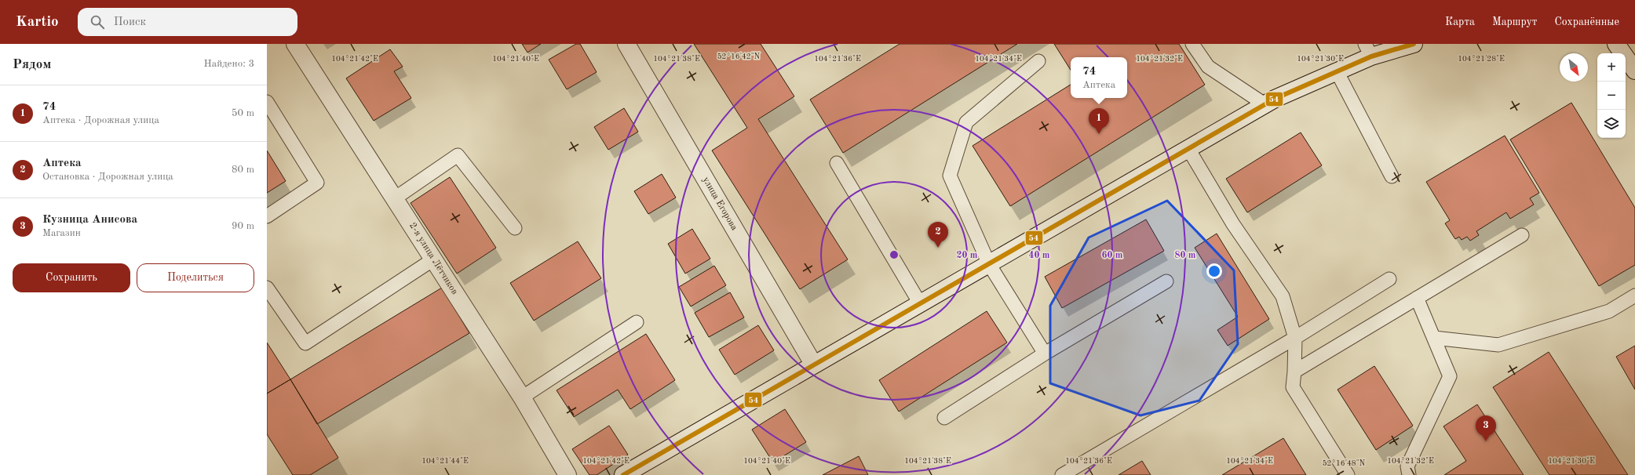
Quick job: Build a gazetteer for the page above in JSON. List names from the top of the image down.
{
  "streets": {
    "main road": ["улица Егорова", "2-я улица Лётчиков"]
  },
  "lines": ["transit line 54"],
  "north": "bottom right",
  "page": {
    "header": "Kartio",
    "search": "Поиск",
    "nav": ["Карта", "Маршрут", "Сохранённые"],
    "heading": ["Рядом", "Найдено: 3"],
    "map_buttons": ["+", "−"],
    "popup": ["74", "Аптека"],
    "list": [
      {
        "mark": "1",
        "name": "74",
        "note": "Аптека · Дорожная улица",
        "value": "50 m"
      },
      {
        "mark": "2",
        "name": "Аптека",
        "note": "Остановка · Дорожная улица",
        "value": "80 m"
      },
      {
        "mark": "3",
        "name": "Кузница Анисова",
        "note": "Магазин",
        "value": "90 m"
      }
    ],
    "pins": ["1", "2", "3"],
    "buttons": ["Сохранить", "Поделиться"]
  },
  "coordinates": [
    "52°16'42\"N",
    "104°21'42\"E",
    "104°21'40\"E",
    "104°21'38\"E",
    "104°21'36\"E",
    "104°21'32\"E",
    "104°21'30\"E",
    "104°21'28\"E",
    "104°21'34\"E",
    "104°21'44\"E",
    "52°16'48\"N"
  ],
  "rings": [
    "20 m",
    "40 m",
    "60 m",
    "80 m"
  ]
}
